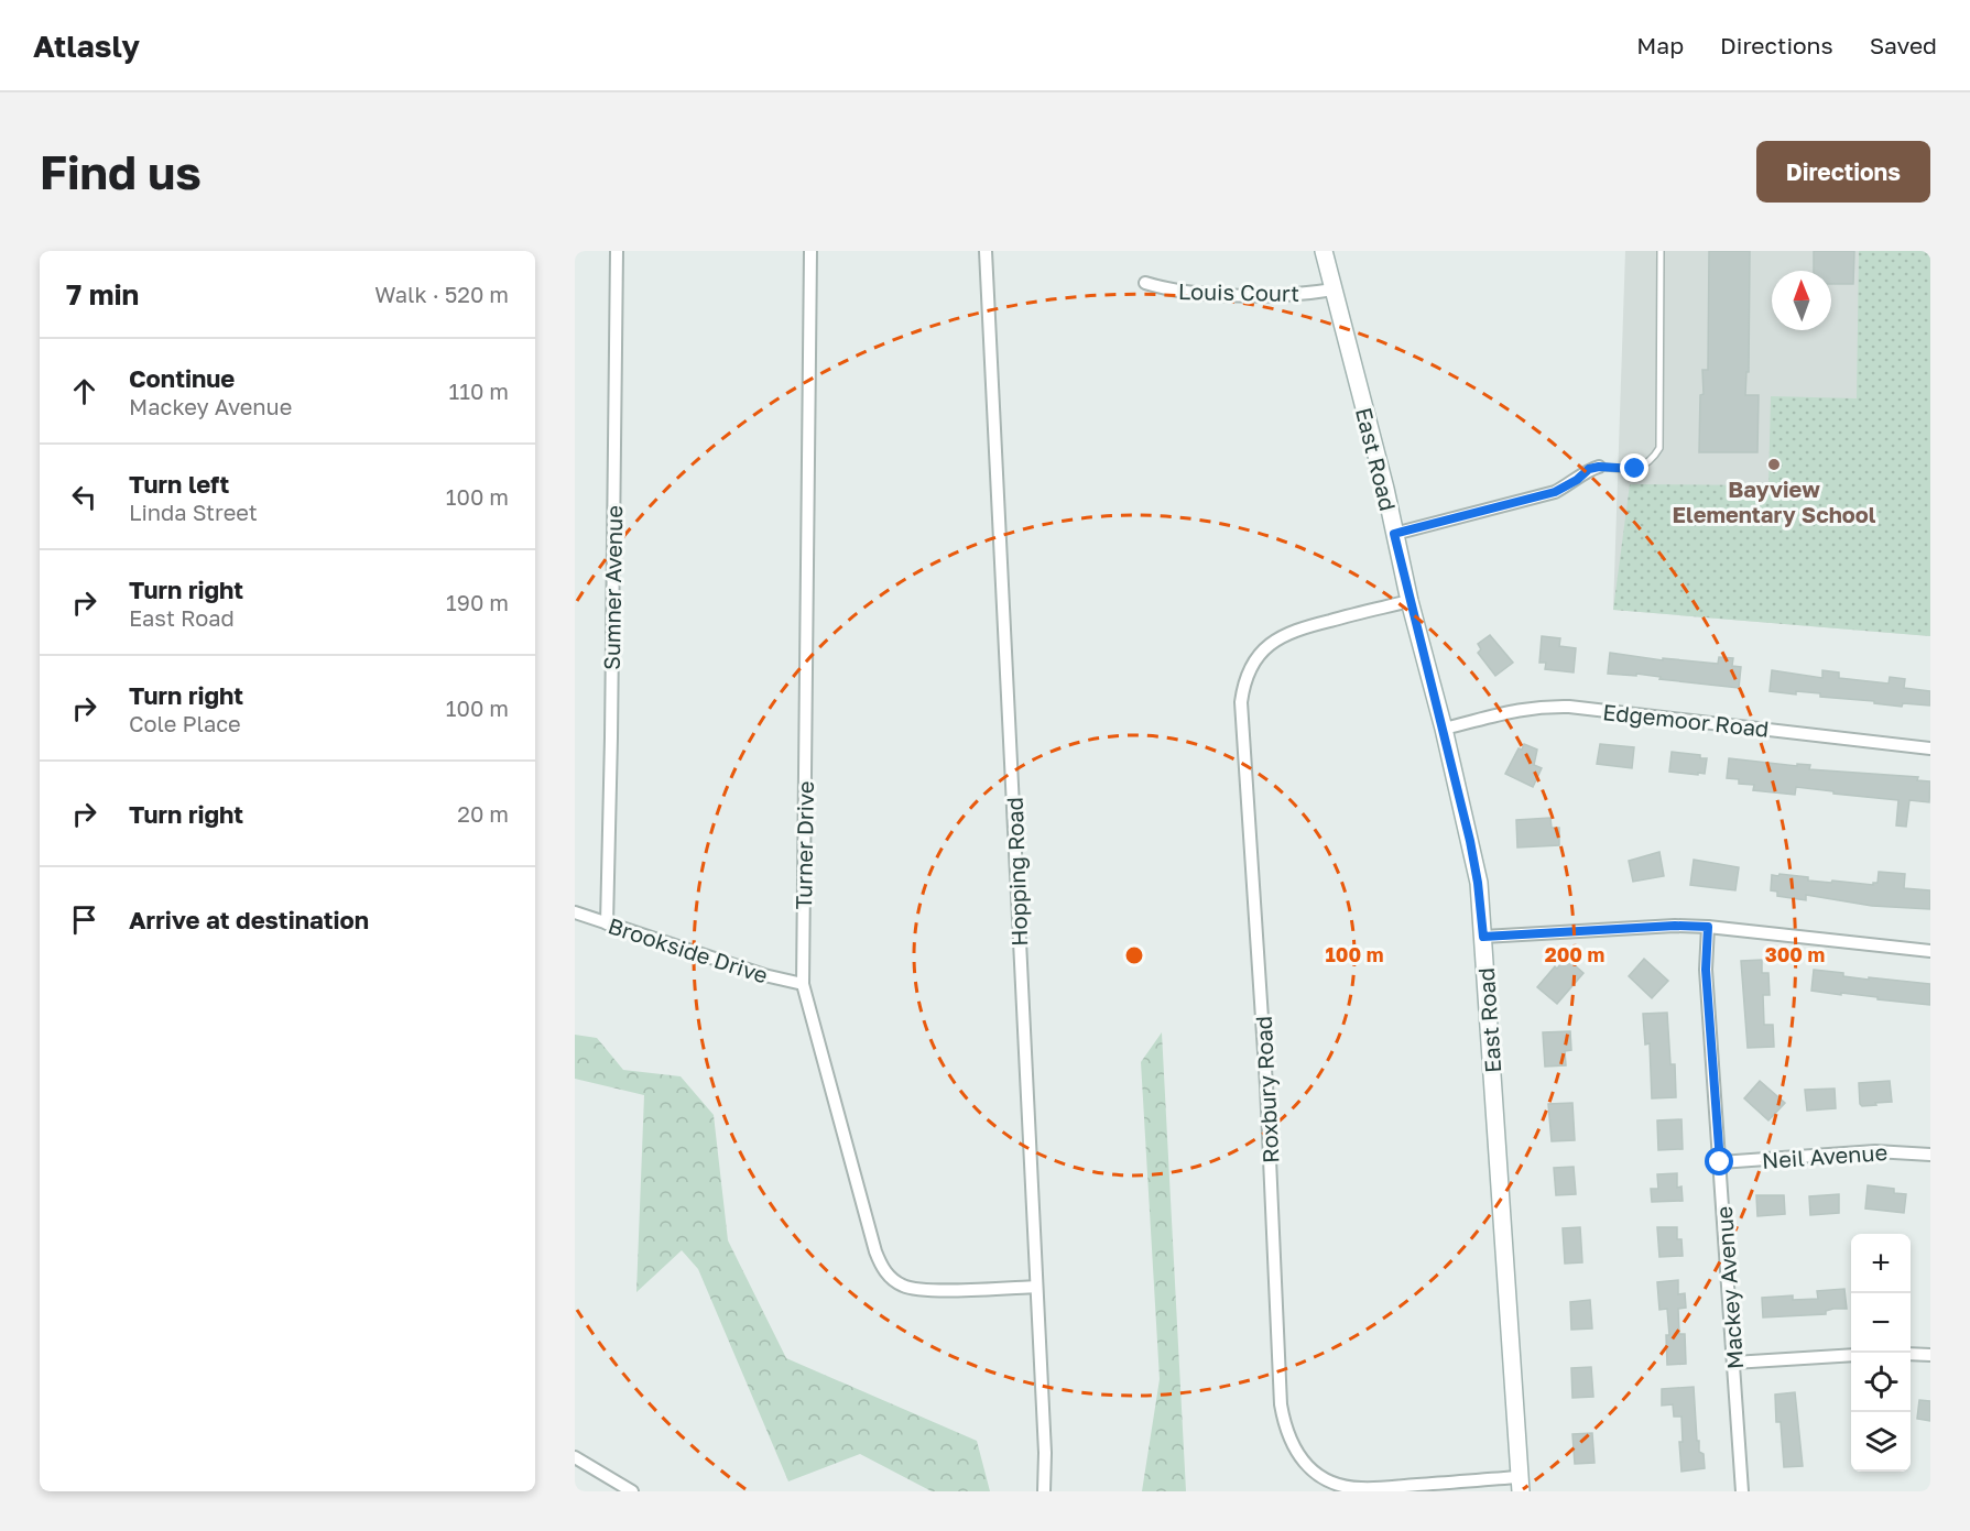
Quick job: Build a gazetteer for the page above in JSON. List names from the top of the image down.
{
  "streets": {
    "street": [
      "Louis Court",
      "East Road",
      "Sumner Avenue",
      "Edgemoor Road",
      "Turner Drive",
      "Hopping Road",
      "Brookside Drive",
      "Roxbury Road",
      "Neil Avenue",
      "Mackey Avenue"
    ]
  },
  "crossings": [
    ["Louis Court", "East Road"],
    ["East Road", "Edgemoor Road"],
    ["East Road", "Roxbury Road"],
    ["Sumner Avenue", "Brookside Drive"],
    ["Turner Drive", "Hopping Road"],
    ["Turner Drive", "Brookside Drive"],
    ["Neil Avenue", "Mackey Avenue"]
  ],
  "places": ["Bayview Elementary School"],
  "north": "top",
  "page": {
    "header": "Atlasly",
    "nav": ["Map", "Directions", "Saved"],
    "buttons": "Directions",
    "title": "Find us",
    "heading": ["7 min", "Walk · 520 m"],
    "list": [
      ["Continue", "Mackey Avenue", "110 m"],
      ["Turn left", "Linda Street", "100 m"],
      ["Turn right", "East Road", "190 m"],
      ["Turn right", "Cole Place", "100 m"],
      ["Turn right", "20 m"],
      "Arrive at destination"
    ],
    "map_buttons": ["+", "−"]
  },
  "rings": ["100 m", "200 m", "300 m"]
}
